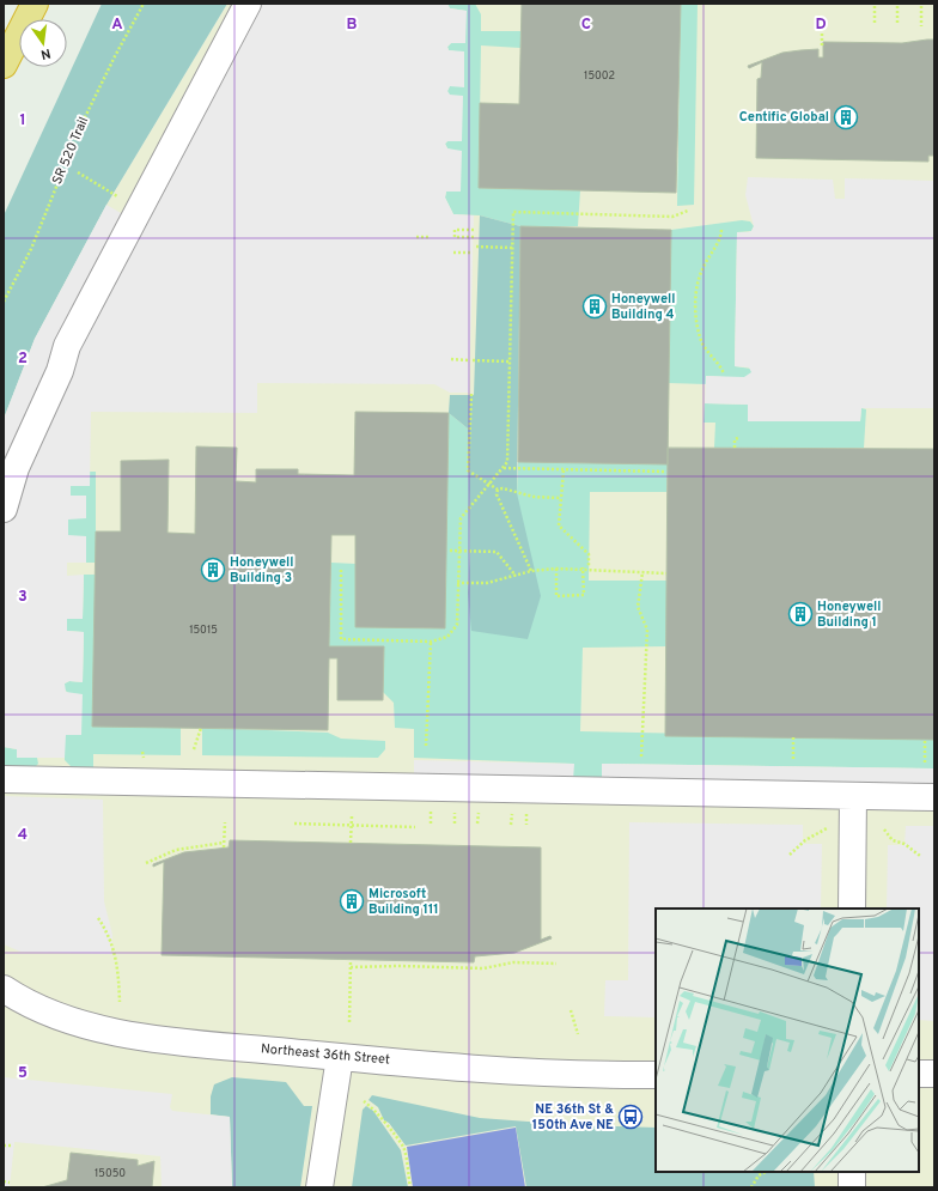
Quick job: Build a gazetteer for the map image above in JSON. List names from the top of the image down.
{
  "streets": {
    "street": ["Northeast 36th Street"],
    "path": ["SR 520 Trail"]
  },
  "places": {
    "building": [
      "Centific Global",
      "Honeywell Building 4",
      "Honeywell Building 3",
      "Honeywell Building 1",
      "Microsoft Building 111"
    ],
    "bus stop": ["NE 36th St & 150th Ave NE"]
  },
  "house_numbers": ["15002", "15015", "15050"],
  "north": "bottom",
  "grid": {
    "columns": [
      "A",
      "B",
      "C",
      "D"
    ],
    "rows": [
      "1",
      "2",
      "3",
      "4",
      "5"
    ]
  }
}
